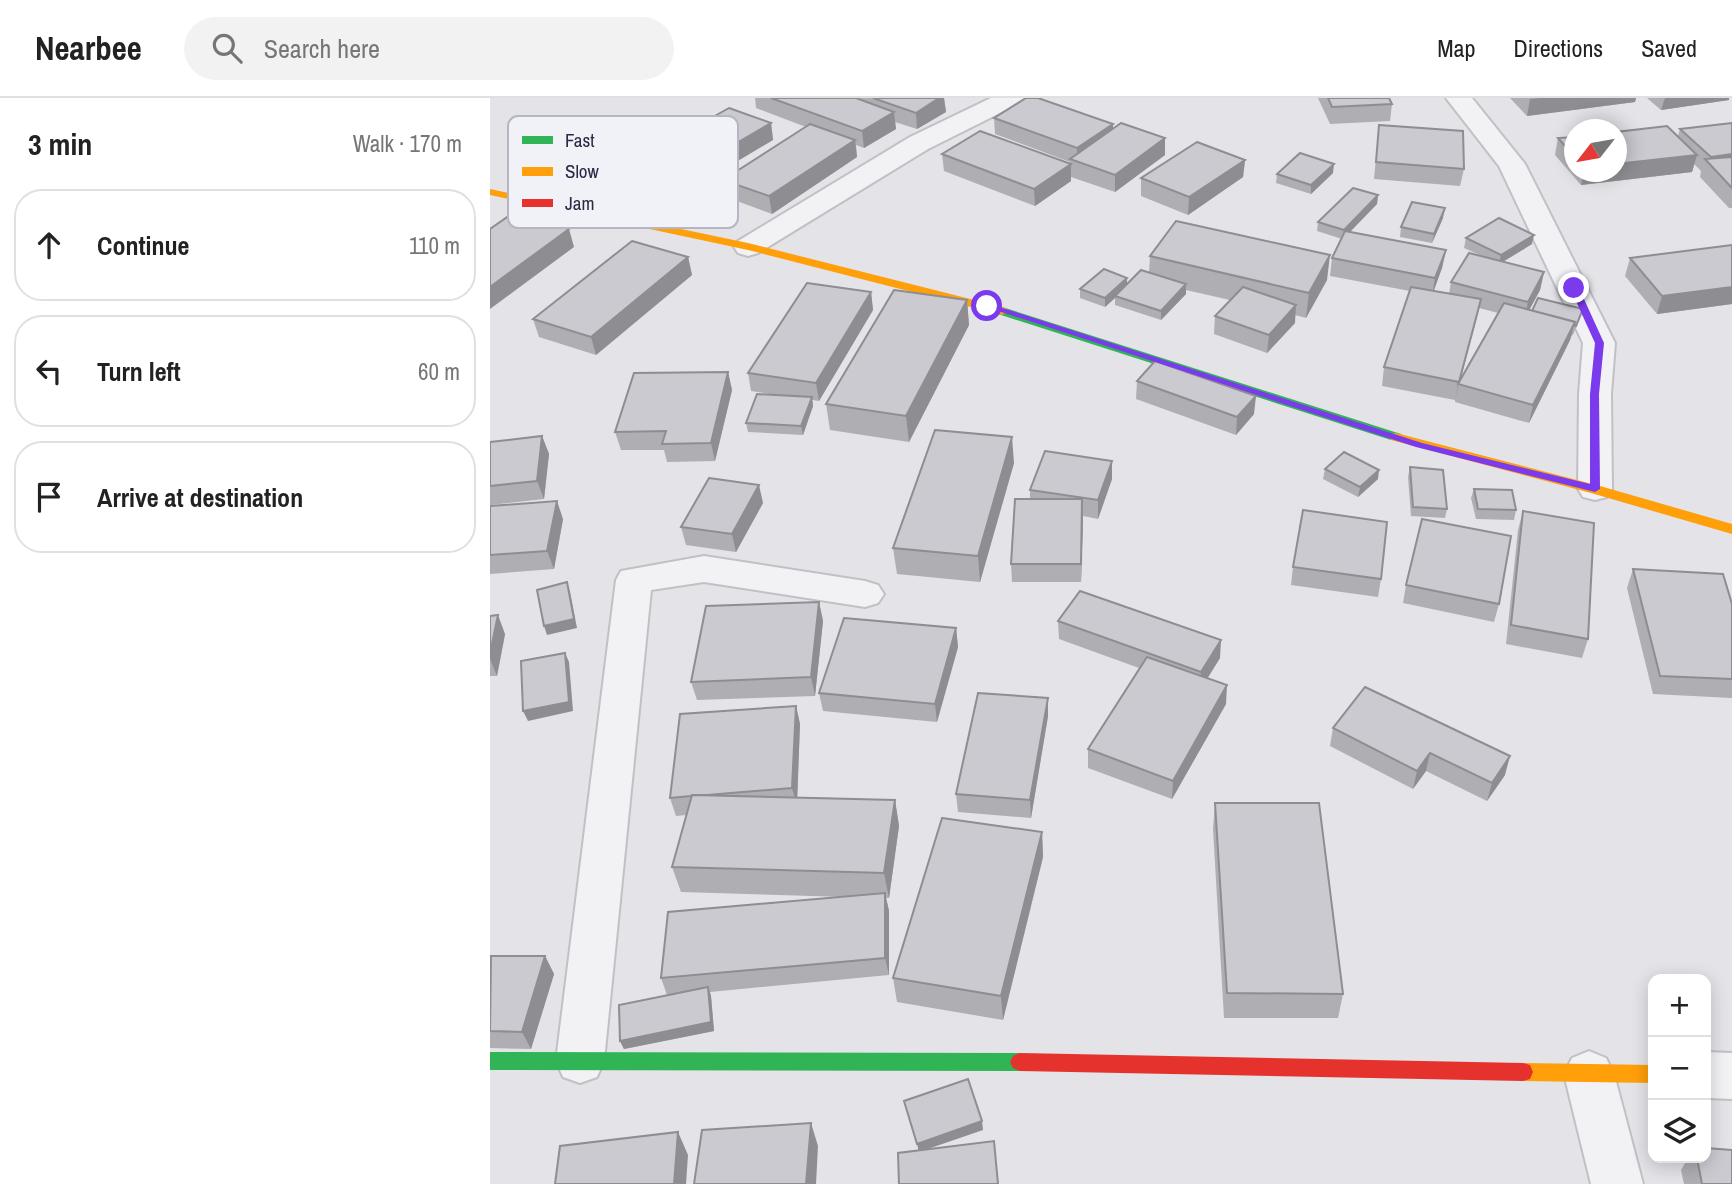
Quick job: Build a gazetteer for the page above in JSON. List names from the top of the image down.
{
  "legend": ["Fast", "Slow", "Jam"],
  "north": "bottom left",
  "page": {
    "header": "Nearbee",
    "search": "Search here",
    "nav": ["Map", "Directions", "Saved"],
    "heading": ["3 min", "Walk · 170 m"],
    "list": [
      ["Continue", "110 m"],
      ["Turn left", "60 m"],
      "Arrive at destination"
    ],
    "map_buttons": ["+", "−"]
  }
}
